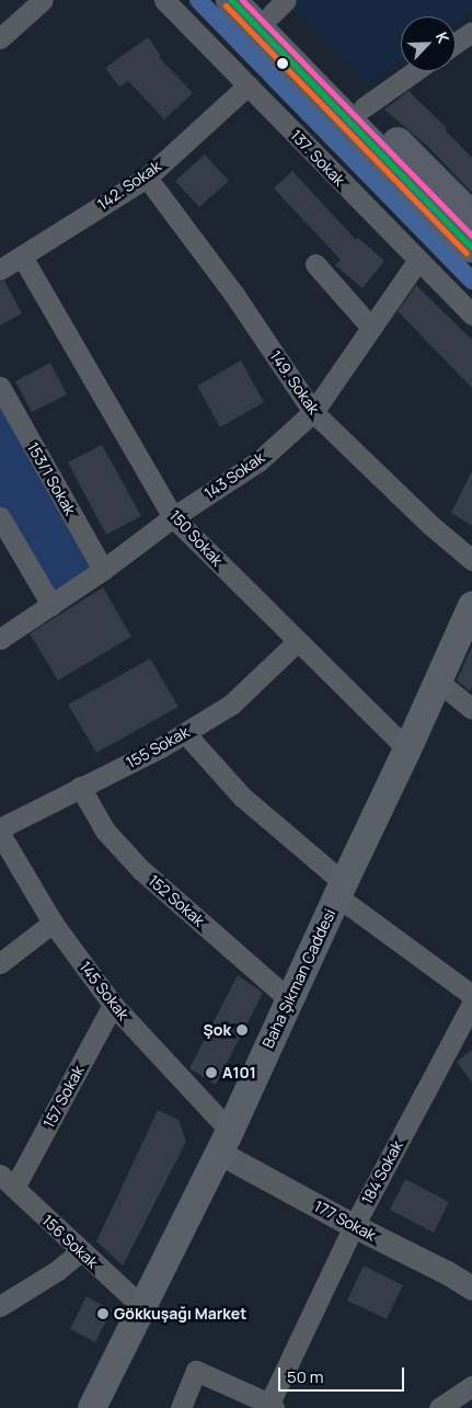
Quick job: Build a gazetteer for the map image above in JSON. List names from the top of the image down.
{
  "streets": {
    "main road": ["Baha Şıkman Caddesi"],
    "street": [
      "137. Sokak",
      "142. Sokak",
      "149. Sokak",
      "143 Sokak",
      "153/1 Sokak",
      "150 Sokak",
      "155 Sokak",
      "152 Sokak",
      "145 Sokak",
      "157 Sokak",
      "184 Sokak",
      "177 Sokak",
      "156 Sokak"
    ]
  },
  "crossings": [
    ["137. Sokak", "142. Sokak"],
    ["137. Sokak", "143 Sokak"],
    ["142. Sokak", "149. Sokak"],
    ["142. Sokak", "150 Sokak"],
    ["149. Sokak", "143 Sokak"],
    ["143 Sokak", "153/1 Sokak"],
    ["143 Sokak", "150 Sokak"],
    ["150 Sokak", "155 Sokak"],
    ["150 Sokak", "Baha Şıkman Caddesi"],
    ["155 Sokak", "152 Sokak"],
    ["152 Sokak", "Baha Şıkman Caddesi"],
    ["Baha Şıkman Caddesi", "145 Sokak"],
    ["Baha Şıkman Caddesi", "177 Sokak"],
    ["Baha Şıkman Caddesi", "156 Sokak"],
    ["145 Sokak", "157 Sokak"],
    ["145 Sokak", "177 Sokak"],
    ["157 Sokak", "156 Sokak"],
    ["184 Sokak", "177 Sokak"]
  ],
  "places": ["Şok", "A101", "Gökkuşağı Market"],
  "scale_bar": "50 m",
  "north": "top right"
}
